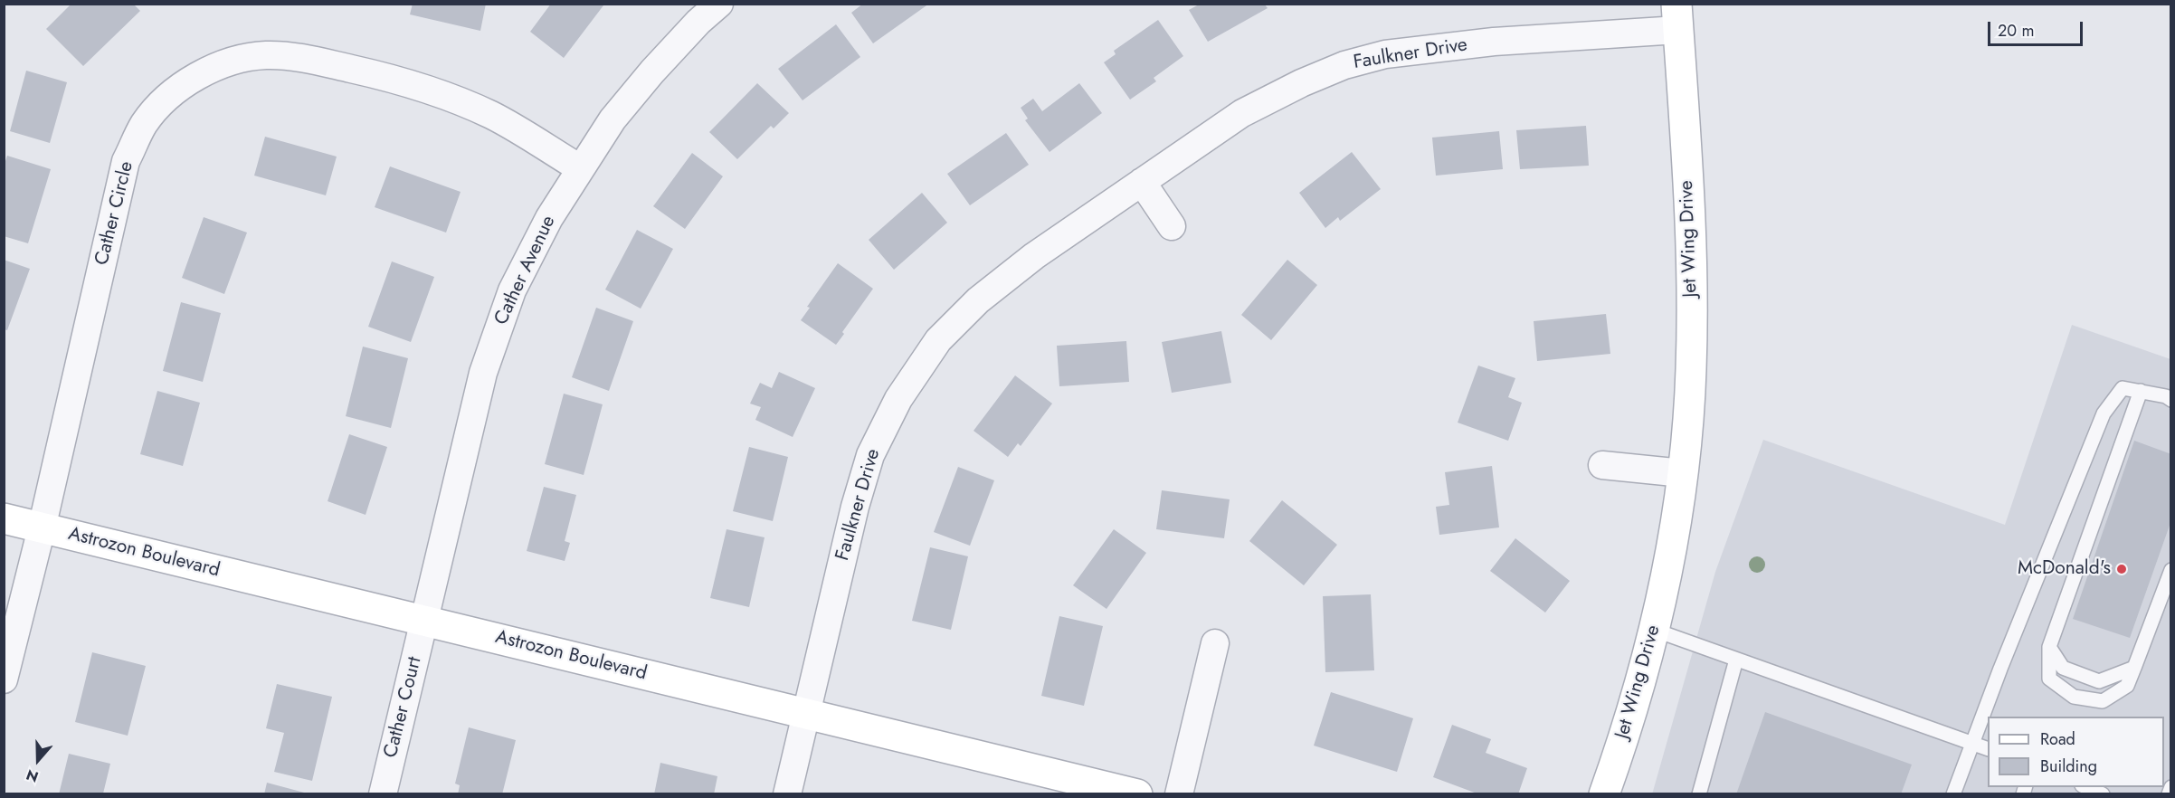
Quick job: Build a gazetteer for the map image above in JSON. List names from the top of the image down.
{
  "streets": {
    "main road": ["Jet Wing Drive", "Astrozon Boulevard"],
    "street": [
      "Faulkner Drive",
      "Cather Circle",
      "Cather Avenue",
      "Cather Court"
    ]
  },
  "crossings": [
    ["Faulkner Drive", "Jet Wing Drive"],
    ["Faulkner Drive", "Astrozon Boulevard"],
    ["Cather Circle", "Cather Avenue"],
    ["Cather Circle", "Astrozon Boulevard"],
    ["Cather Avenue", "Astrozon Boulevard"],
    ["Cather Avenue", "Cather Court"],
    ["Astrozon Boulevard", "Cather Court"]
  ],
  "places": ["McDonald's"],
  "legend": ["Road", "Building"],
  "scale_bar": "20 m",
  "north": "bottom"
}
